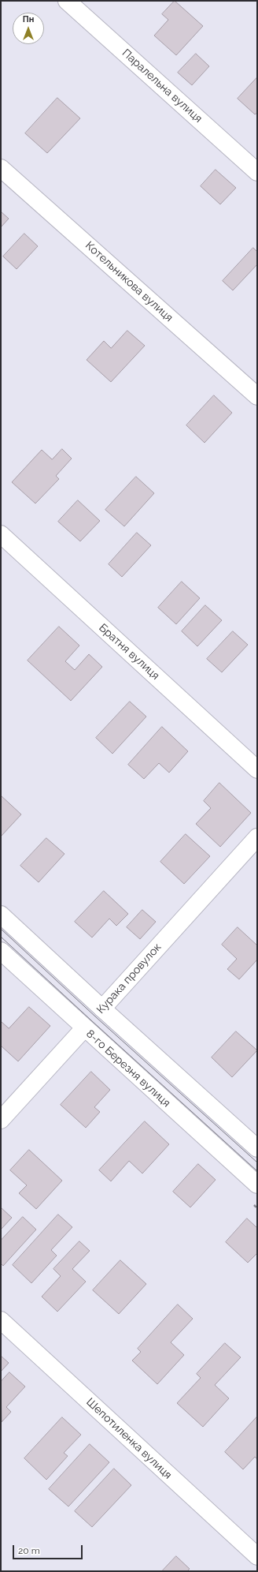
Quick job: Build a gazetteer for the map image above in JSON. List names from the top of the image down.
{
  "streets": {
    "street": [
      "Паралельна вулиця",
      "Котельникова вулиця",
      "Братня вулиця",
      "Курака провулок",
      "8-го Березня вулиця",
      "Шепотиленка вулиця"
    ]
  },
  "crossings": [
    ["Курака провулок", "8-го Березня вулиця"]
  ],
  "scale_bar": "20 m",
  "north": "top"
}
